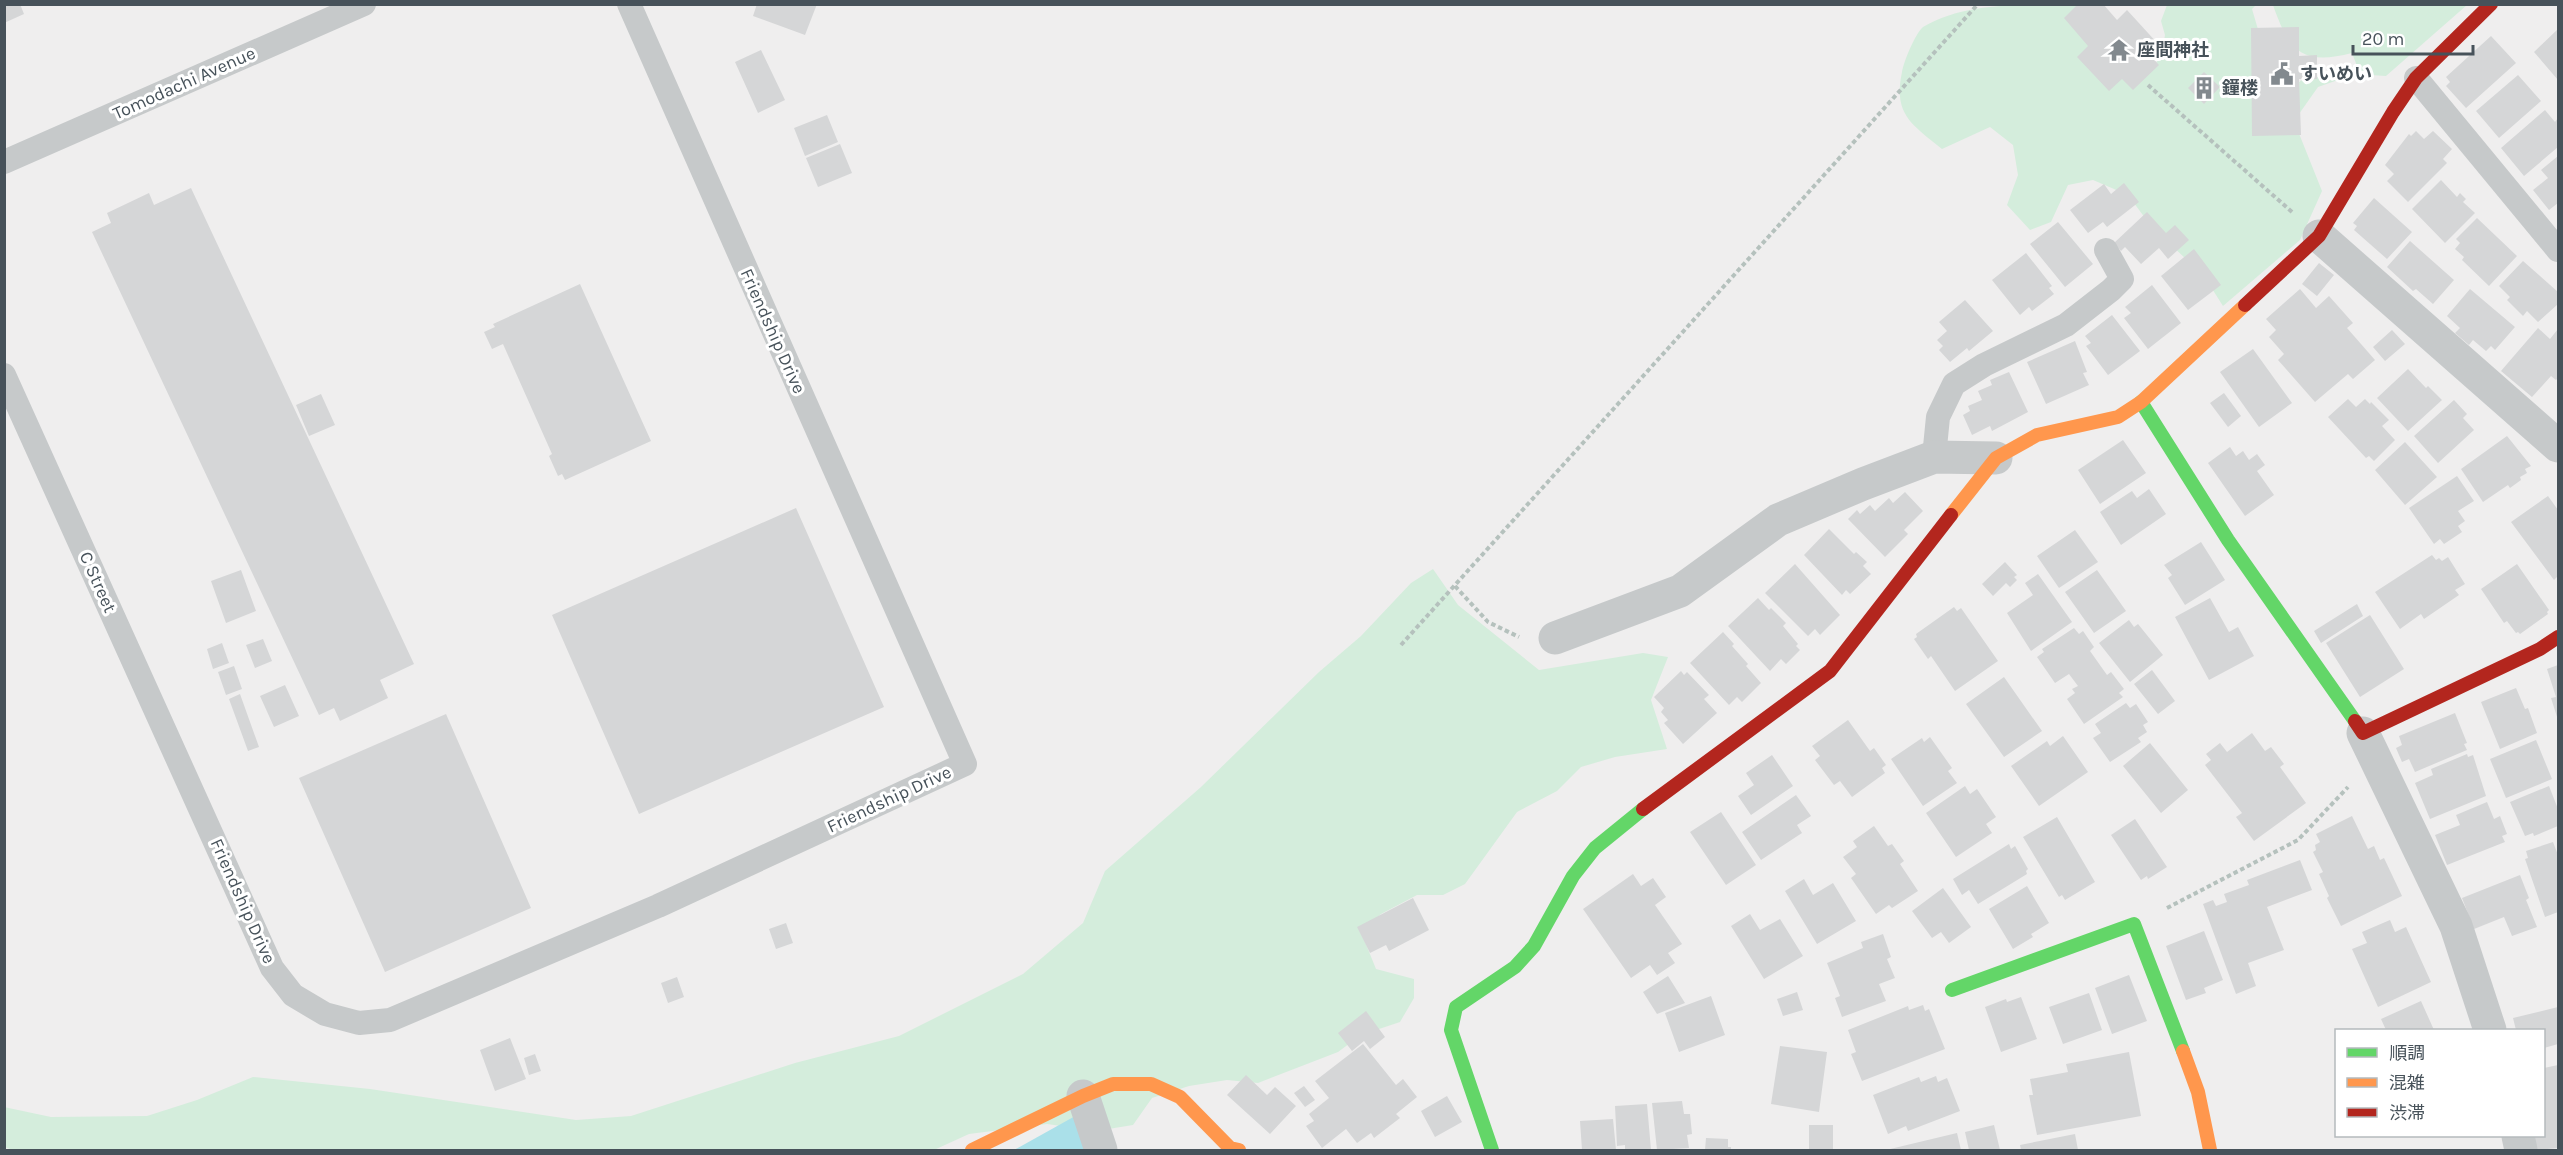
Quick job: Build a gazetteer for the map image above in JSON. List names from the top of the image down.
{
  "streets": {
    "lane": ["Tomodachi Avenue", "Friendship Drive", "C Street"]
  },
  "crossings": [
    ["Friendship Drive", "C Street"]
  ],
  "places": {
    "temple": ["座間神社"],
    "public building": ["すいめい"],
    "building": ["鐘楼"]
  },
  "legend": ["順調", "混雑", "渋滞"],
  "scale_bar": "20 m"
}
